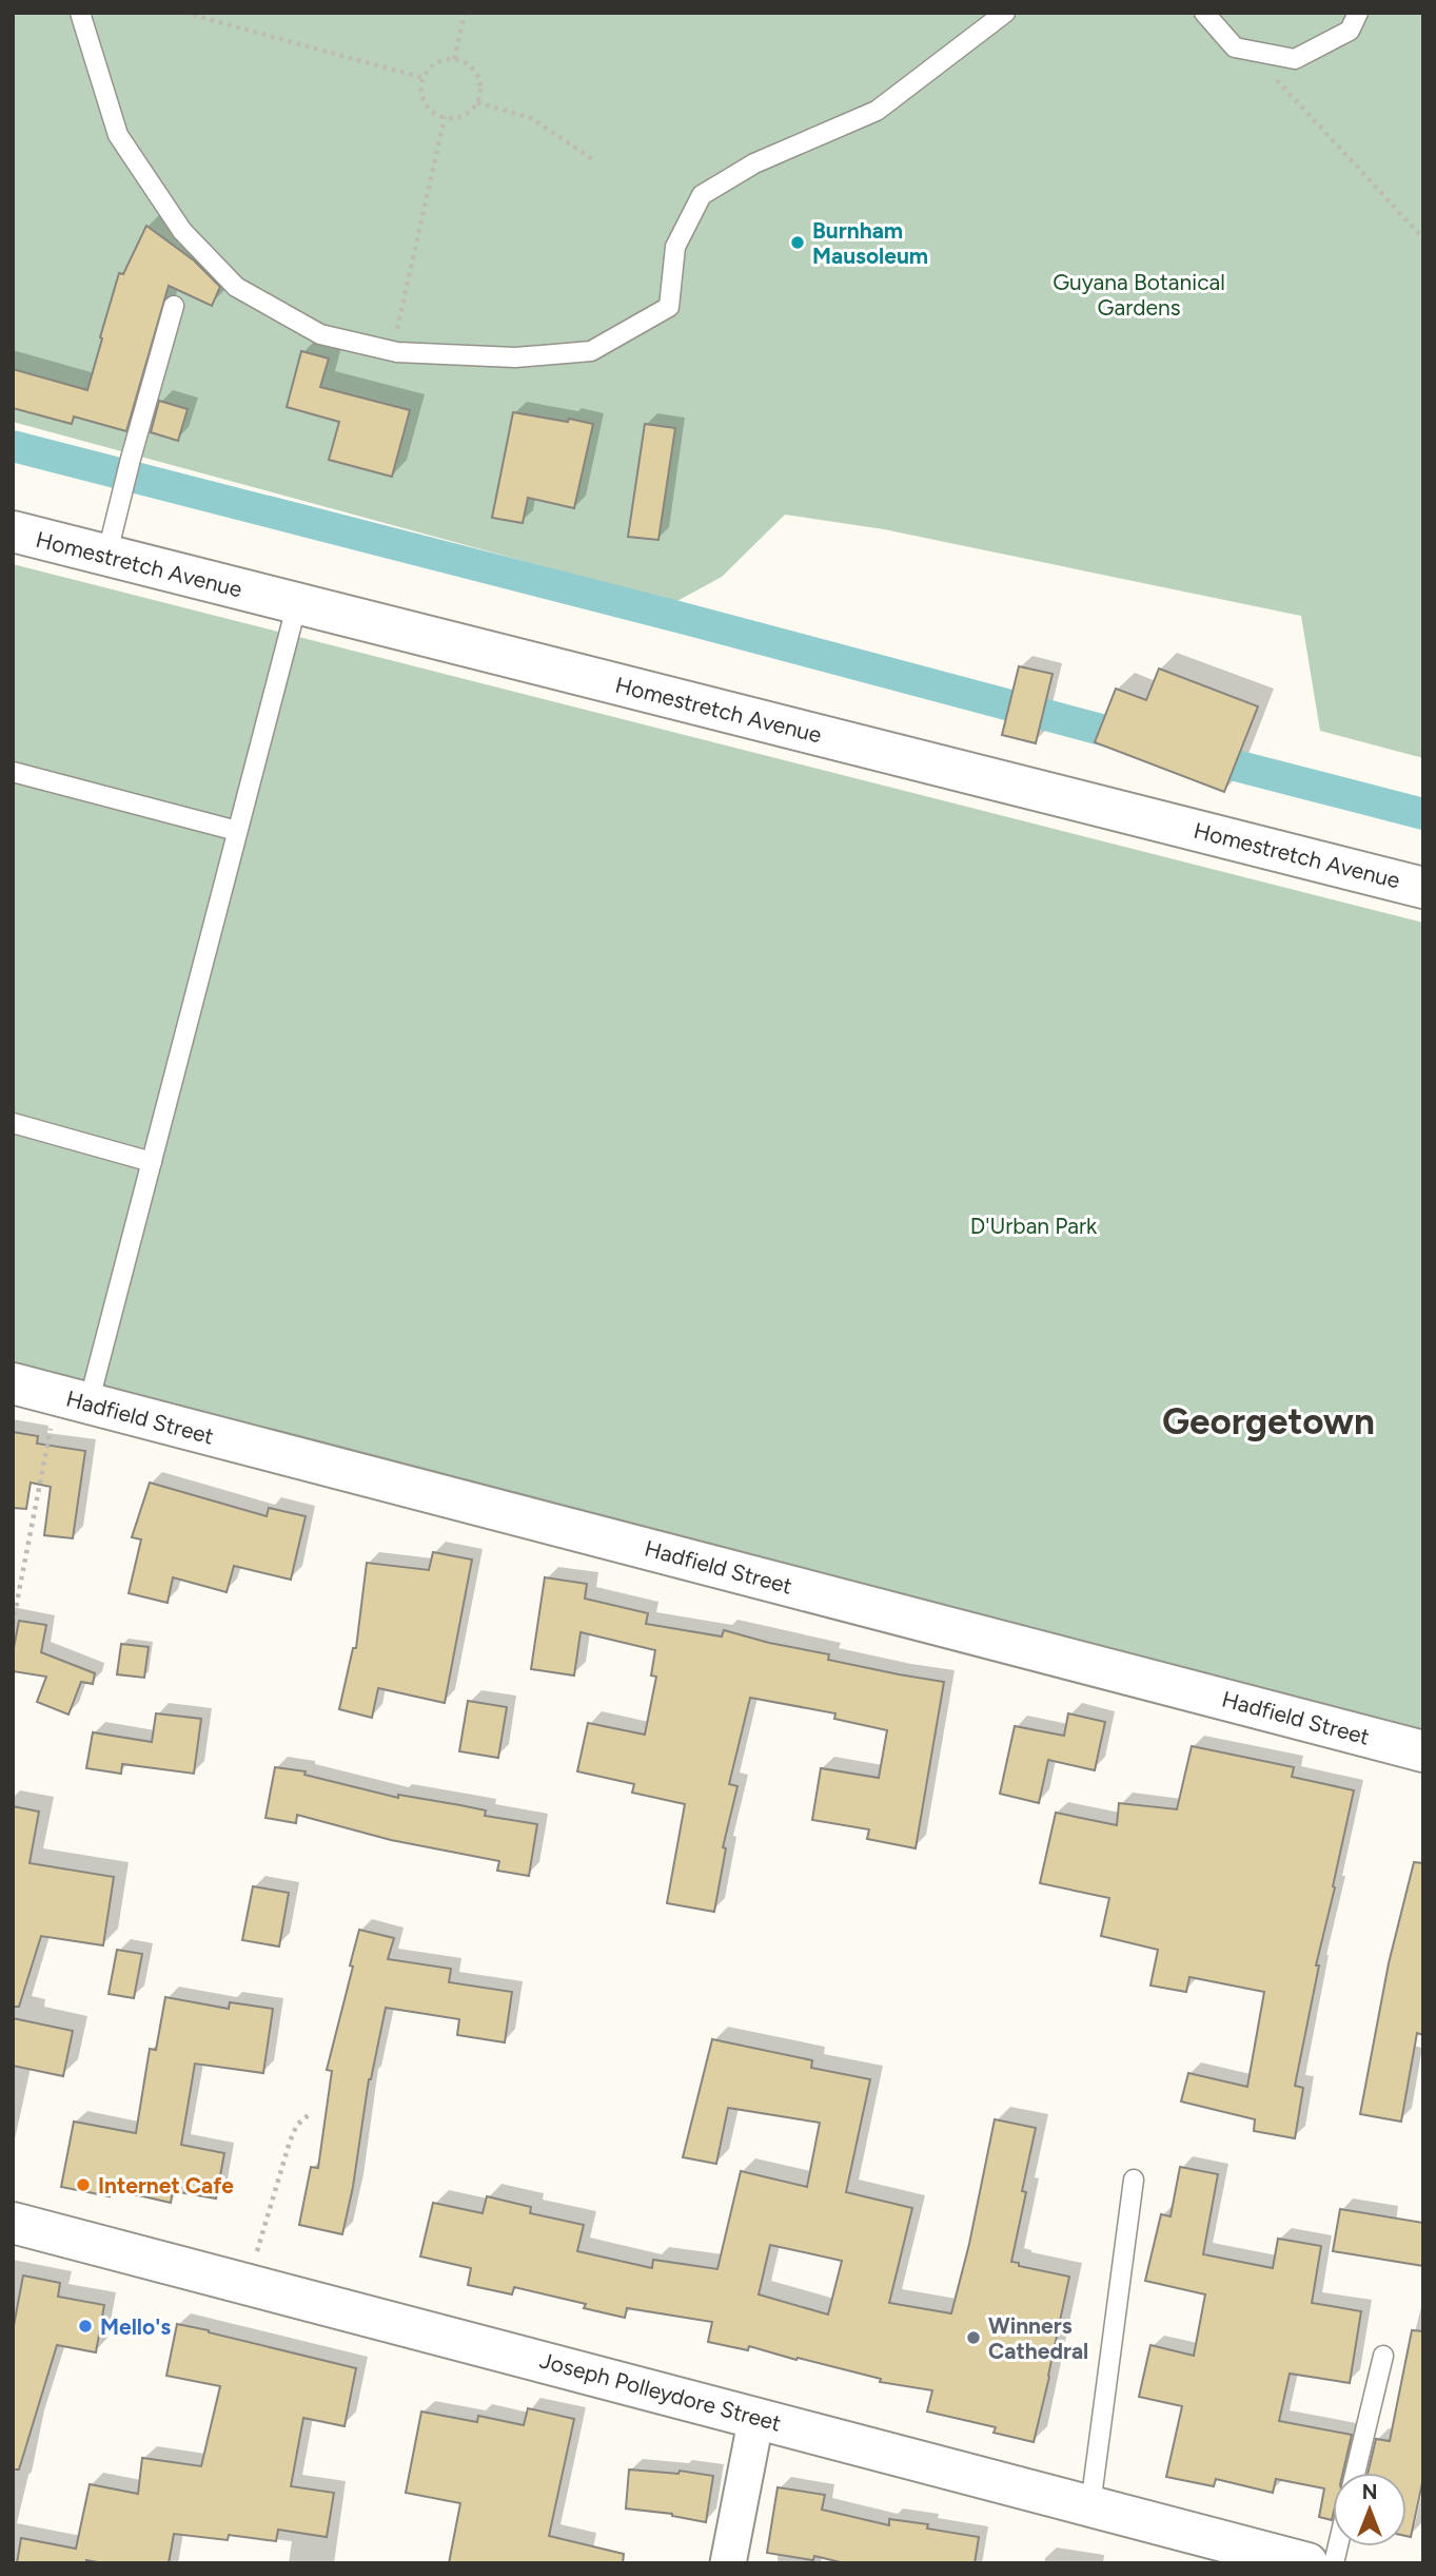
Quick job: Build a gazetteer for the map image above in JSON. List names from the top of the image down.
{
  "streets": {
    "street": ["Homestretch Avenue", "Hadfield Street", "Joseph Polleydore Street"]
  },
  "districts": ["Georgetown"],
  "parks": ["Guyana Botanical Gardens", "D'Urban Park"],
  "places": [
    "Burnham Mausoleum",
    "Internet Cafe",
    "Mello's",
    "Winners Cathedral"
  ],
  "north": "top"
}
